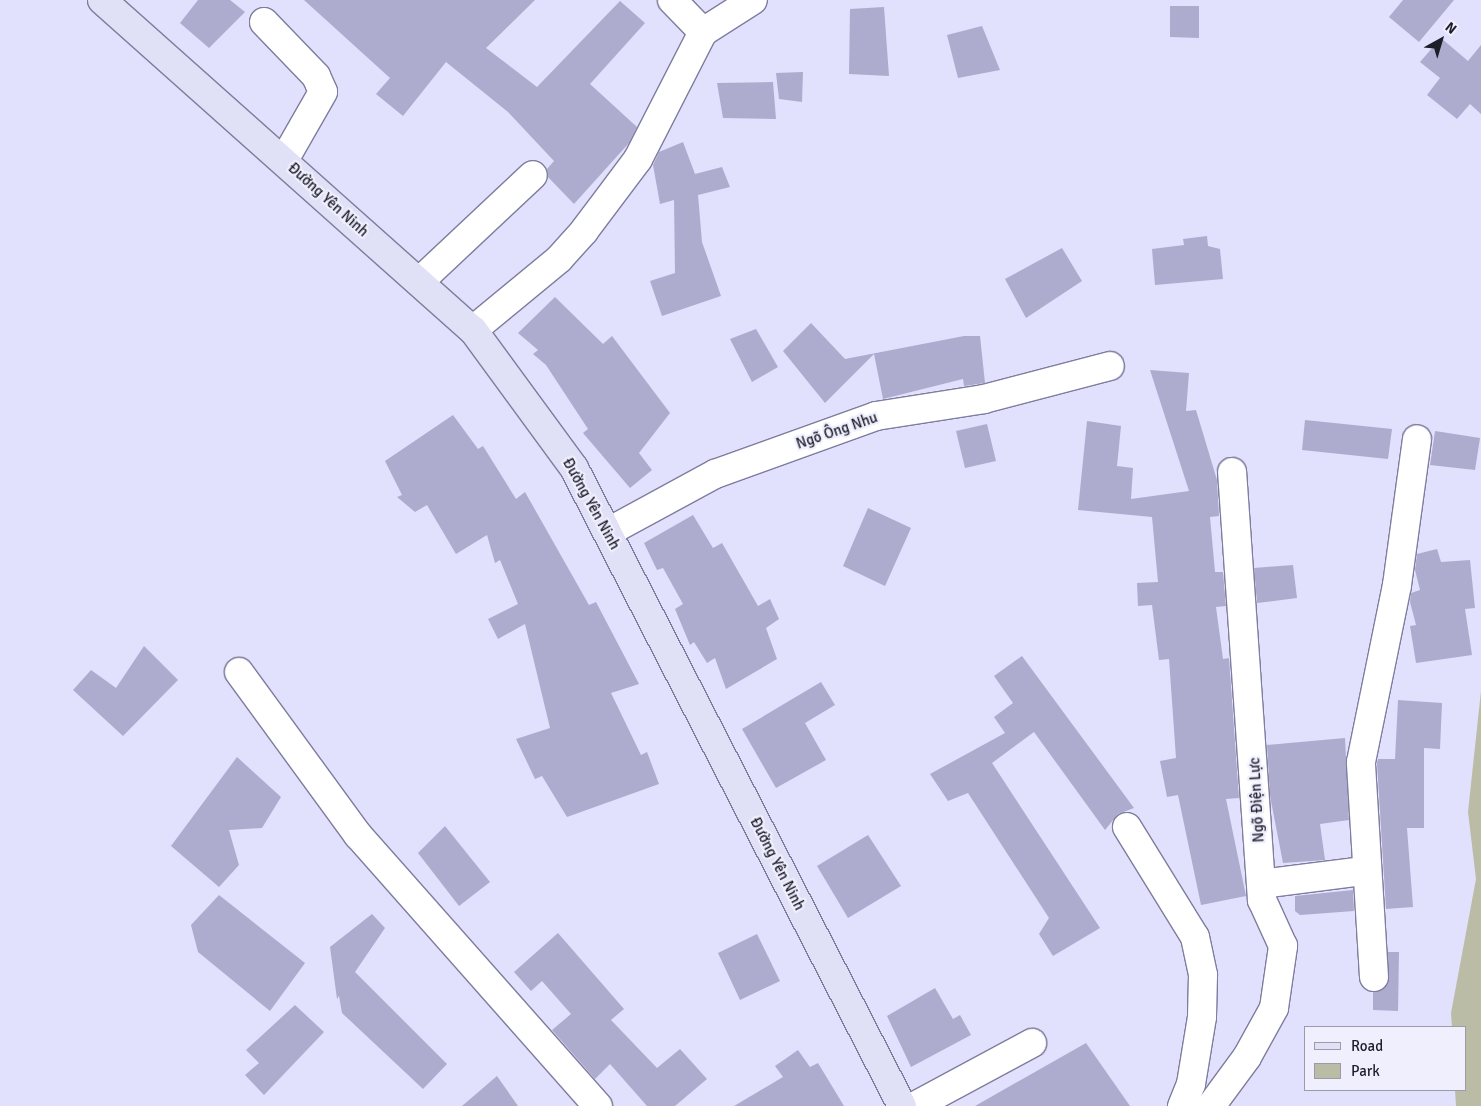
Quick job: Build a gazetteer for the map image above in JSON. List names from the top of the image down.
{
  "streets": {
    "main road": ["Đường Yên Ninh"],
    "street": ["Ngõ Ông Nhu", "Ngõ Điện Lực"]
  },
  "crossings": [
    ["Đường Yên Ninh", "Ngõ Ông Nhu"]
  ],
  "legend": ["Road", "Park"],
  "north": "top right"
}
